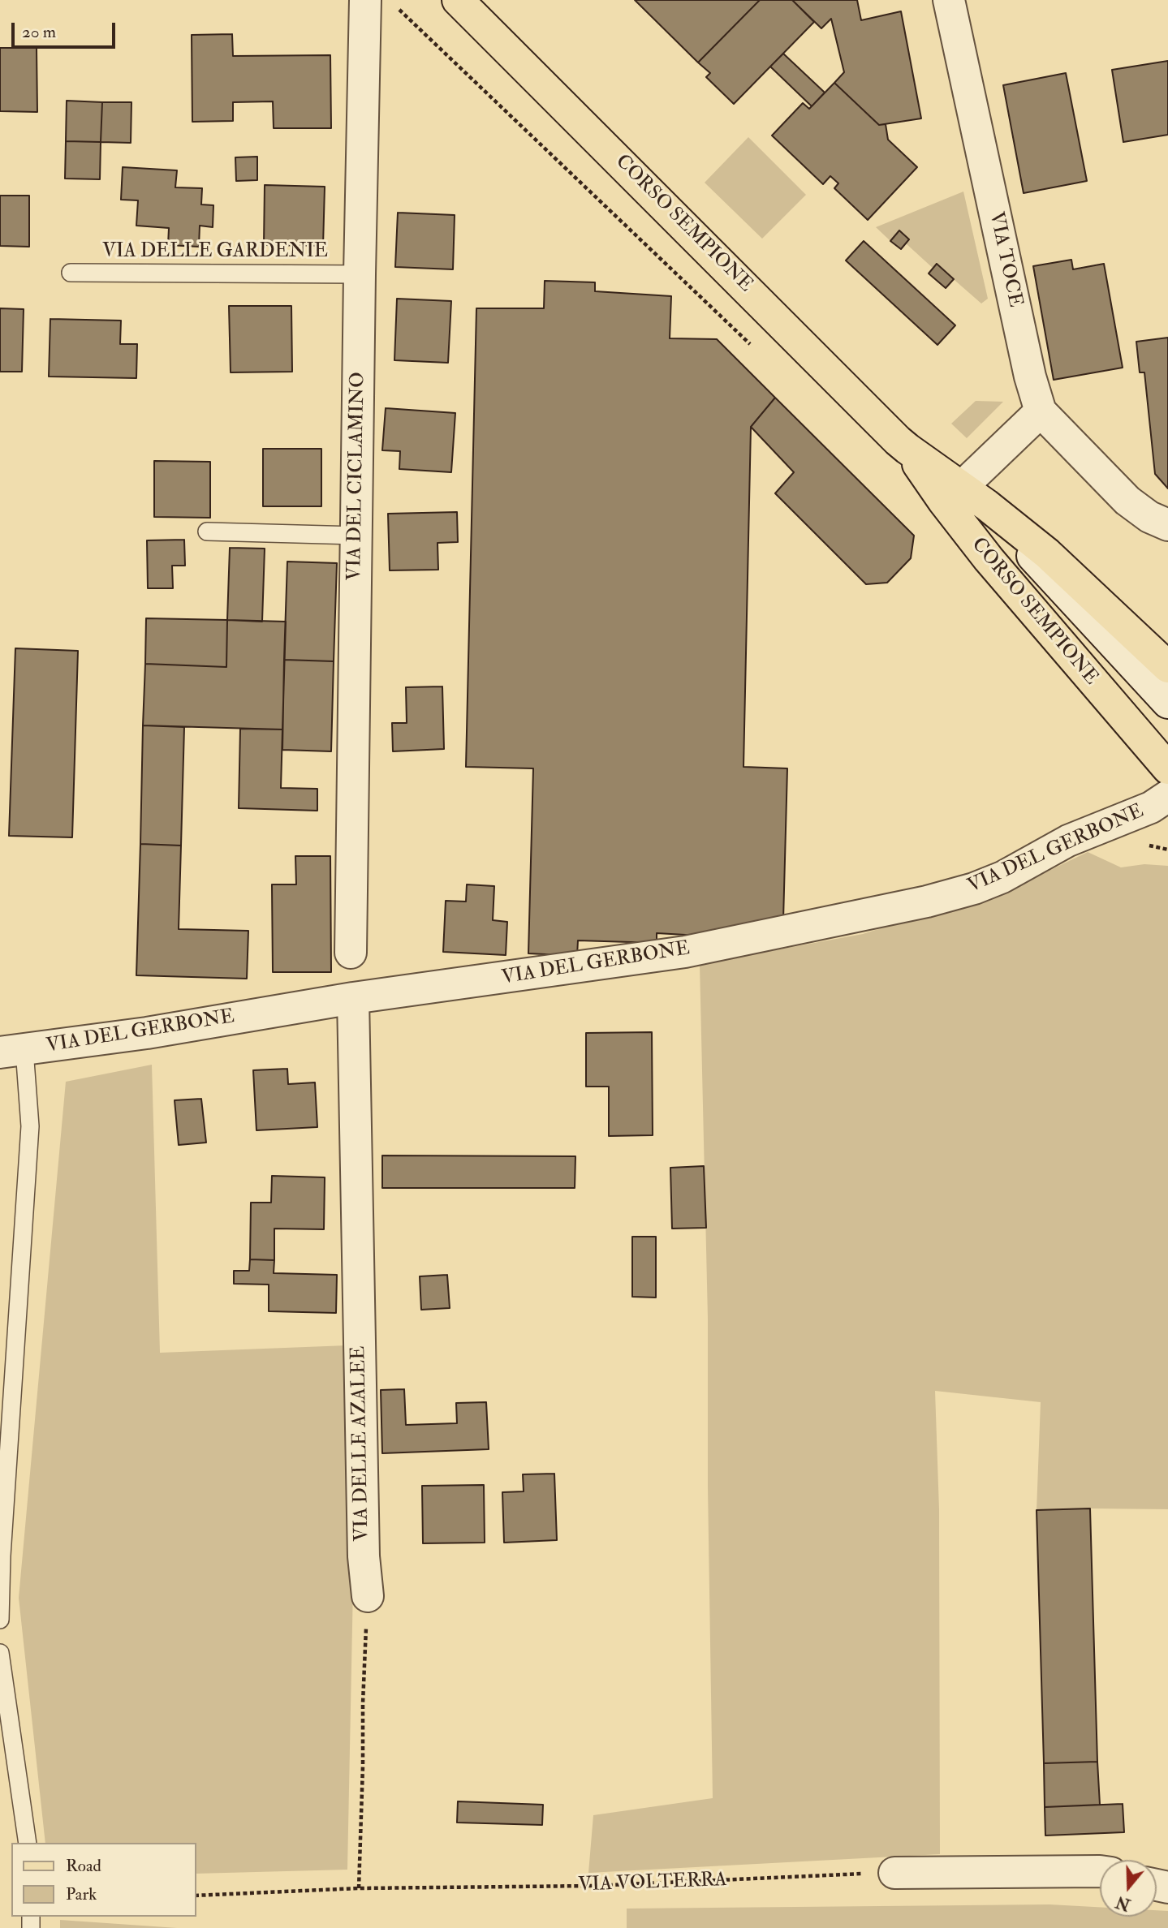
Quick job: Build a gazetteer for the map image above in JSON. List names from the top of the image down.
{
  "streets": {
    "main road": ["CORSO SEMPIONE"],
    "street": [
      "VIA TOCE",
      "VIA DEL CICLAMINO",
      "VIA DEL GERBONE",
      "VIA DELLE AZALEE"
    ],
    "lane": ["VIA DELLE GARDENIE"],
    "path": ["VIA VOLTERRA"]
  },
  "crossings": [
    ["VIA DELLE GARDENIE", "VIA DEL CICLAMINO"],
    ["VIA DEL GERBONE", "VIA DELLE AZALEE"]
  ],
  "legend": ["Road", "Park"],
  "scale_bar": "20 m",
  "north": "bottom"
}
